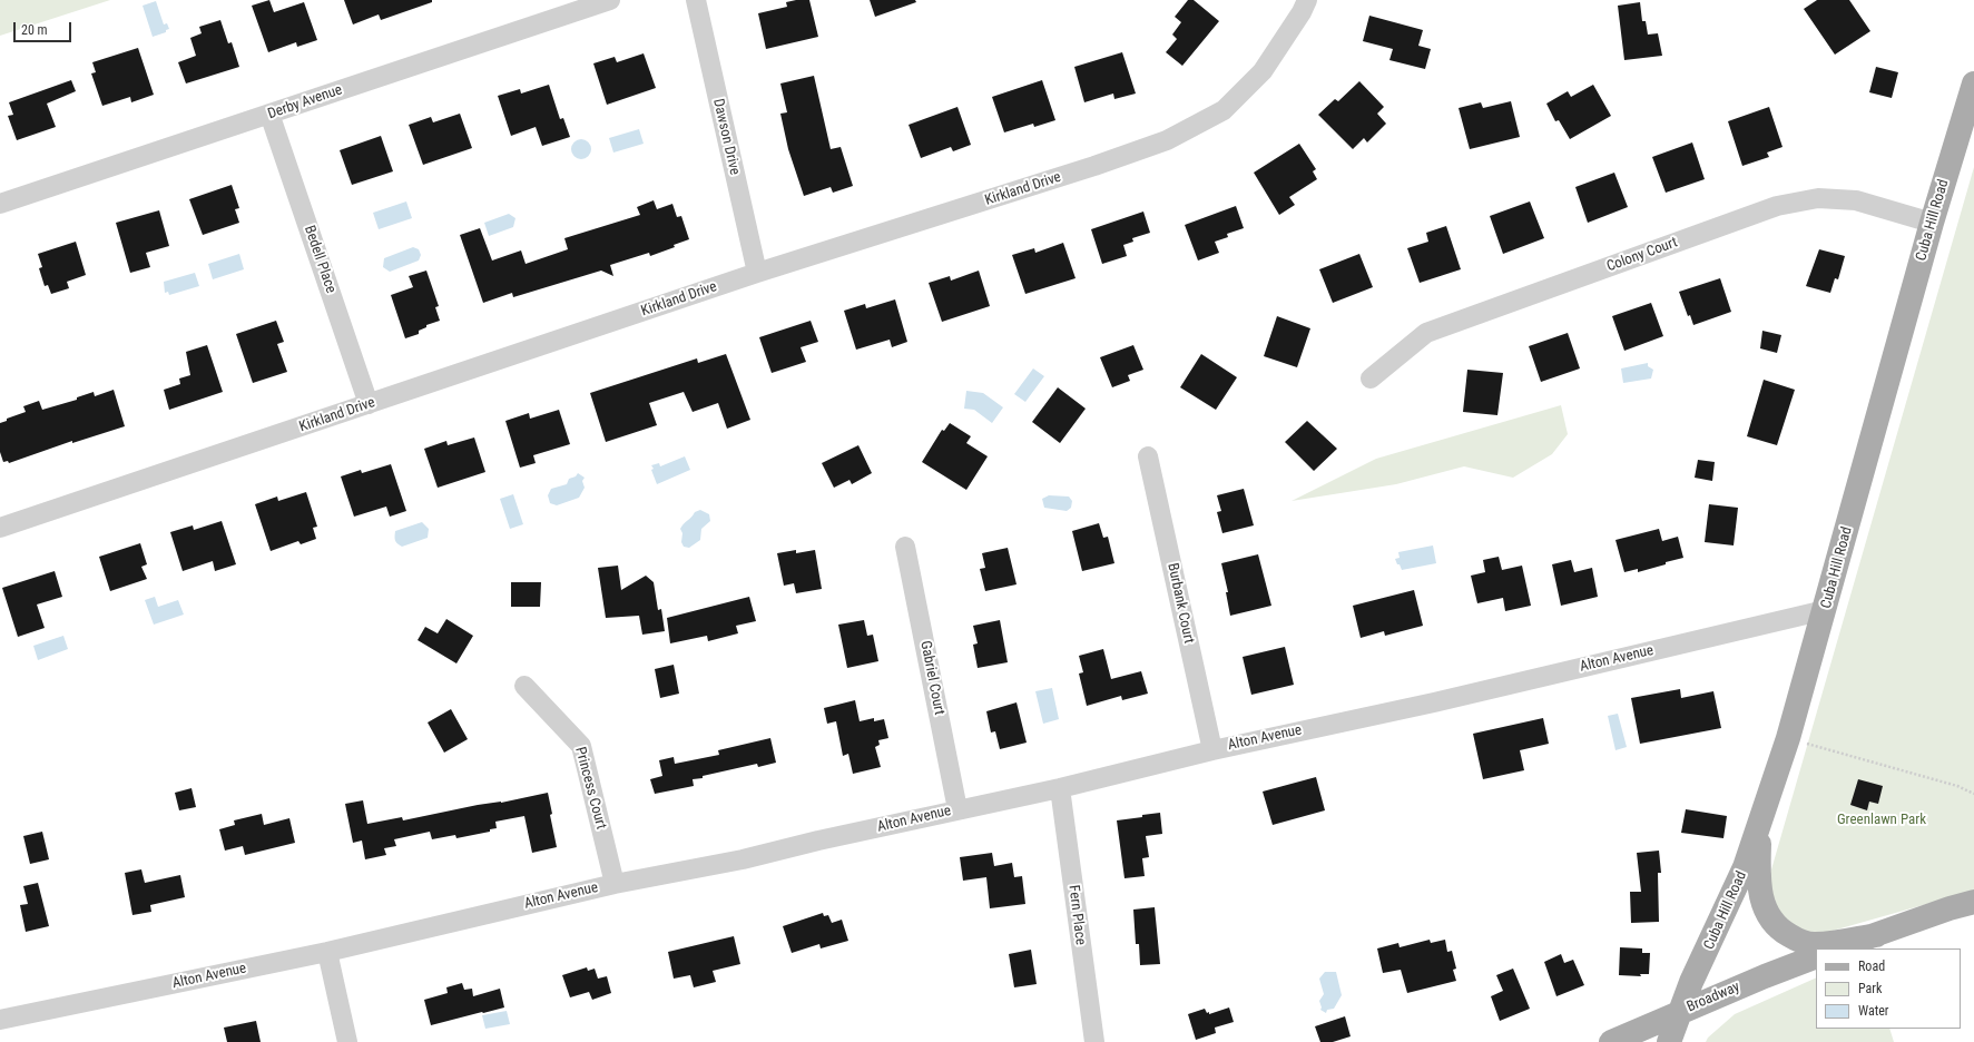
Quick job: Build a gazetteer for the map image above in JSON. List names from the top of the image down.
{
  "streets": {
    "main road": ["Cuba Hill Road", "Broadway"],
    "street": [
      "Derby Avenue",
      "Dawson Drive",
      "Kirkland Drive",
      "Colony Court",
      "Bedell Place",
      "Burbank Court",
      "Alton Avenue",
      "Gabriel Court",
      "Princess Court",
      "Fern Place"
    ]
  },
  "crossings": [
    ["Derby Avenue", "Bedell Place"],
    ["Dawson Drive", "Kirkland Drive"],
    ["Kirkland Drive", "Bedell Place"],
    ["Cuba Hill Road", "Colony Court"],
    ["Cuba Hill Road", "Alton Avenue"],
    ["Cuba Hill Road", "Broadway"],
    ["Burbank Court", "Alton Avenue"],
    ["Alton Avenue", "Gabriel Court"],
    ["Alton Avenue", "Princess Court"],
    ["Alton Avenue", "Fern Place"]
  ],
  "parks": ["Greenlawn Park"],
  "legend": ["Road", "Park", "Water"],
  "scale_bar": "20 m"
}
